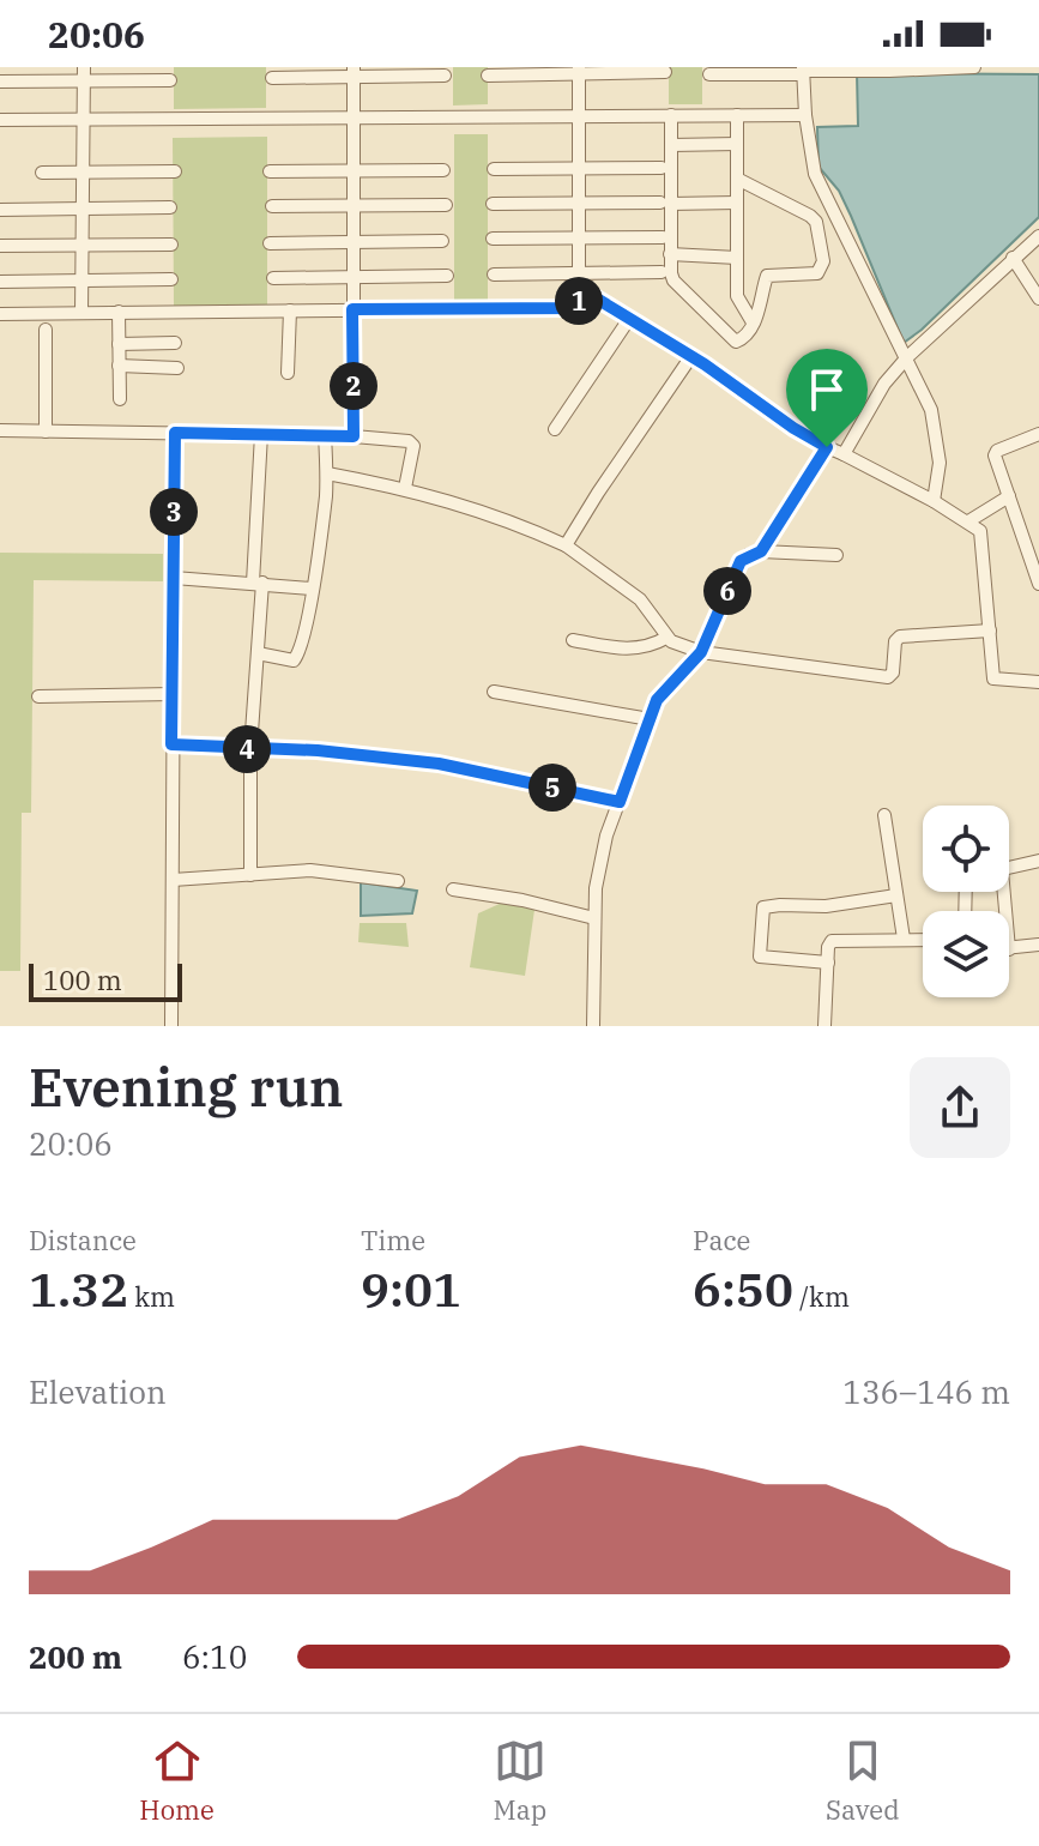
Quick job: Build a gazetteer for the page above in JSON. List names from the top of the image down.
{
  "scale_bar": "100 m",
  "page": {
    "status": "20:06",
    "pins": [
      "1",
      "2",
      "3",
      "6",
      "4",
      "5"
    ],
    "scale": "100 m",
    "heading": ["Evening run", "20:06"],
    "stats": [
      ["Distance", "1.32 km"],
      ["Time", "9:01"],
      ["Pace", "6:50 /km"]
    ],
    "chart": ["Elevation", "136–146 m"],
    "list": [
      {
        "name": "200 m",
        "note": "6:10"
      }
    ],
    "tabs": ["Home", "Map", "Saved"]
  }
}
